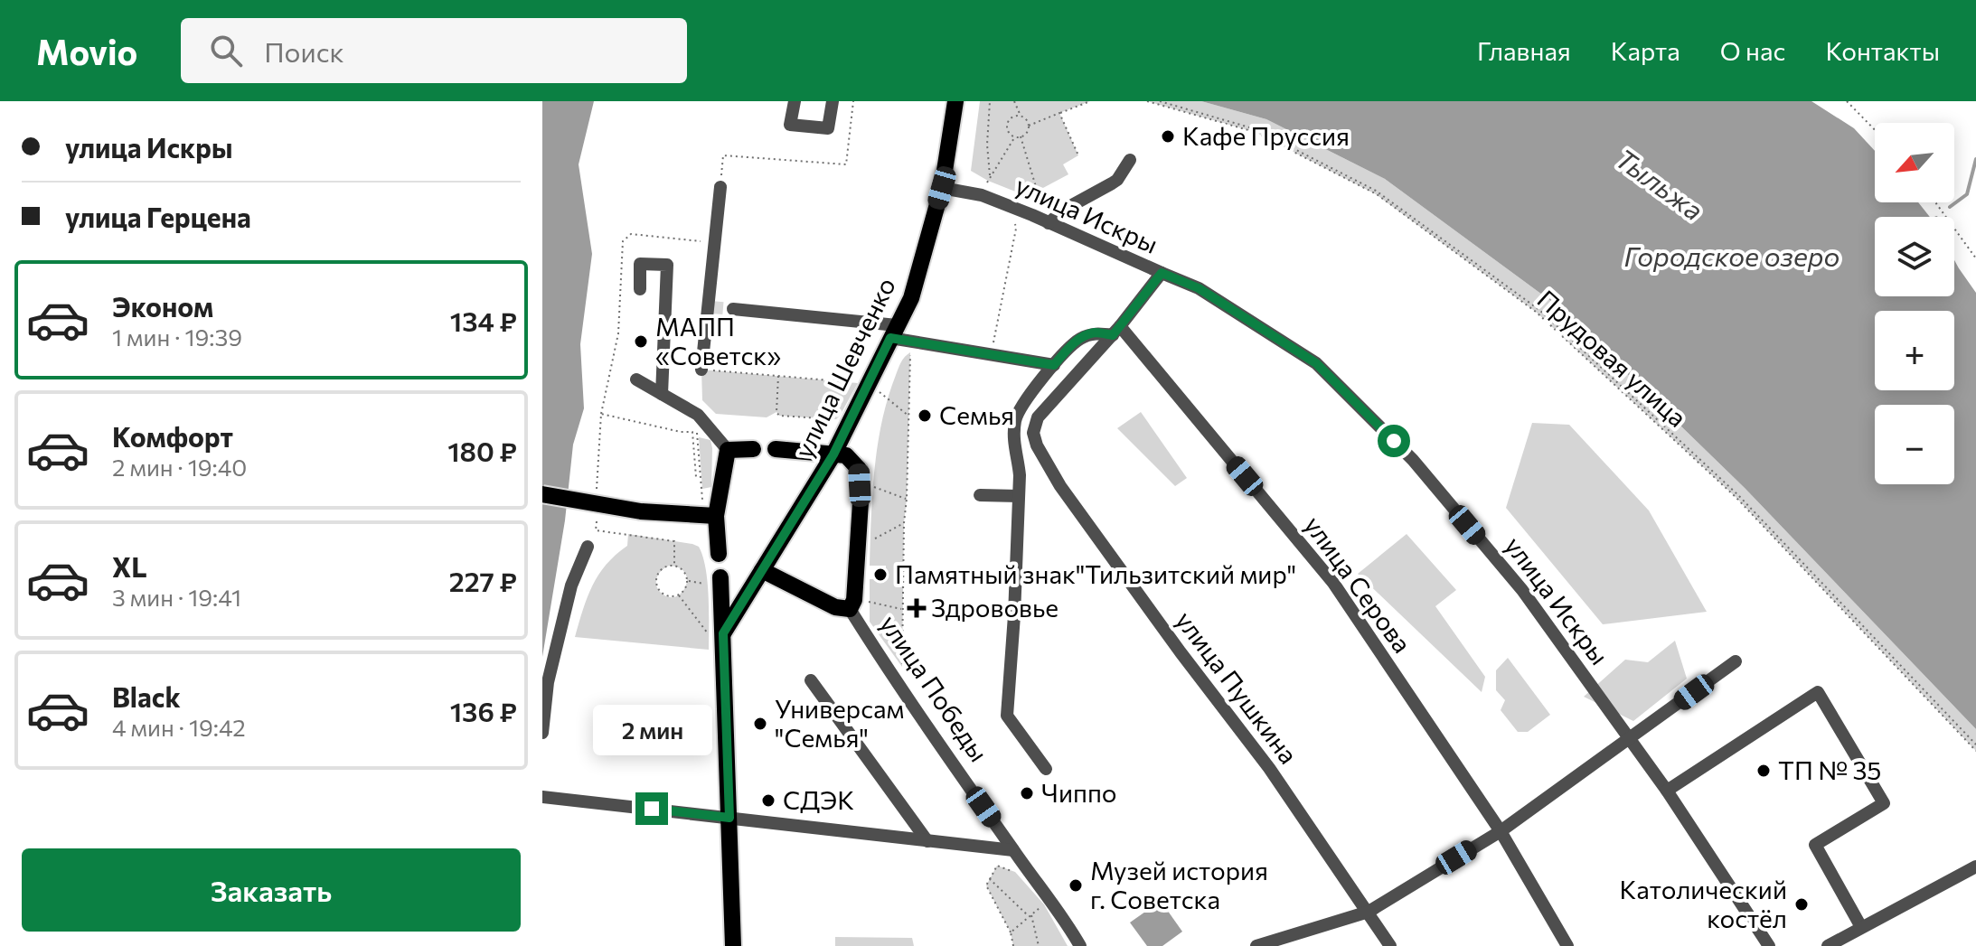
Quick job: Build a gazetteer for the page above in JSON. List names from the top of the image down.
{
  "streets": {
    "main road": ["улица Шевченко", "улица Победы"],
    "street": ["улица Искры", "улица Серова", "улица Пушкина"],
    "path": ["Прудовая улица"]
  },
  "crossings": [
    ["улица Искры", "улица Шевченко"],
    ["улица Шевченко", "улица Победы"],
    ["улица Серова", "улица Пушкина"]
  ],
  "water": ["Тыльжа", "Городское озеро"],
  "places": {
    "other": [
      "Кафе Пруссия",
      "МАПП «Советск»",
      "Семья",
      "Памятный знак\"Тильзитский мир\"",
      "Универсам \"Семья\"",
      "ТП № 35",
      "Чиппо",
      "СДЭК",
      "Музей история г. Советска",
      "Католический костёл"
    ],
    "health": ["Здрововье"]
  },
  "north": "bottom left",
  "page": {
    "header": "Movio",
    "search": "Поиск",
    "nav": [
      "Главная",
      "Карта",
      "О нас",
      "Контакты"
    ],
    "banner": ["улица Искры", "улица Герцена"],
    "map_buttons": ["+", "−"],
    "list": [
      {
        "name": "Эконом",
        "note": "1 мин · 19:39",
        "value": "134 ₽"
      },
      {
        "name": "Комфорт",
        "note": "2 мин · 19:40",
        "value": "180 ₽"
      },
      {
        "name": "XL",
        "note": "3 мин · 19:41",
        "value": "227 ₽"
      },
      {
        "name": "Black",
        "note": "4 мин · 19:42",
        "value": "136 ₽"
      }
    ],
    "bubble": "2 мин",
    "buttons": "Заказать"
  }
}
